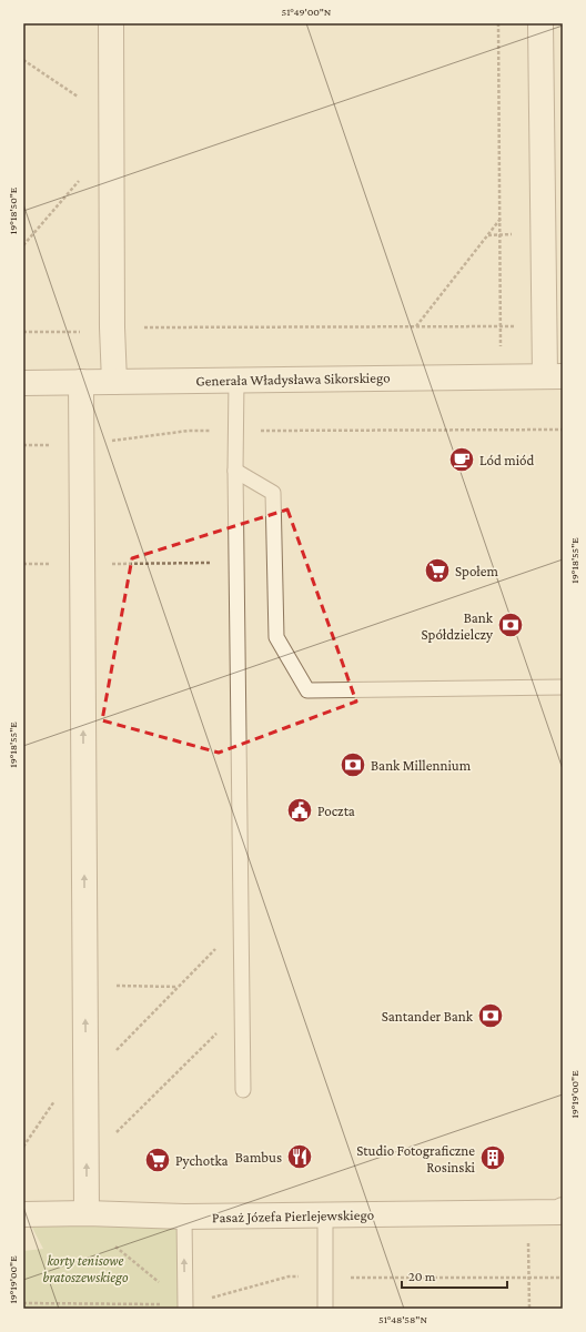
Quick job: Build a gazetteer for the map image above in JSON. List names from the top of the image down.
{
  "streets": {
    "street": ["Generała Władysława Sikorskiego", "Pasaż Józefa Pierlejewskiego"]
  },
  "parks": ["korty tenisowe bratoszewskiego"],
  "places": {
    "cafe": ["Lód miód"],
    "supermarket": ["Społem", "Pychotka"],
    "bank": ["Bank Spółdzielczy", "Bank Millennium", "Santander Bank"],
    "public building": ["Poczta"],
    "restaurant": ["Bambus"],
    "building": ["Studio Fotograficzne Rosinski"]
  },
  "scale_bar": "20 m",
  "coordinates": [
    "51°49'00\"N",
    "19°18'50\"E",
    "19°18'55\"E",
    "19°19'00\"E",
    "51°48'58\"N"
  ]
}
